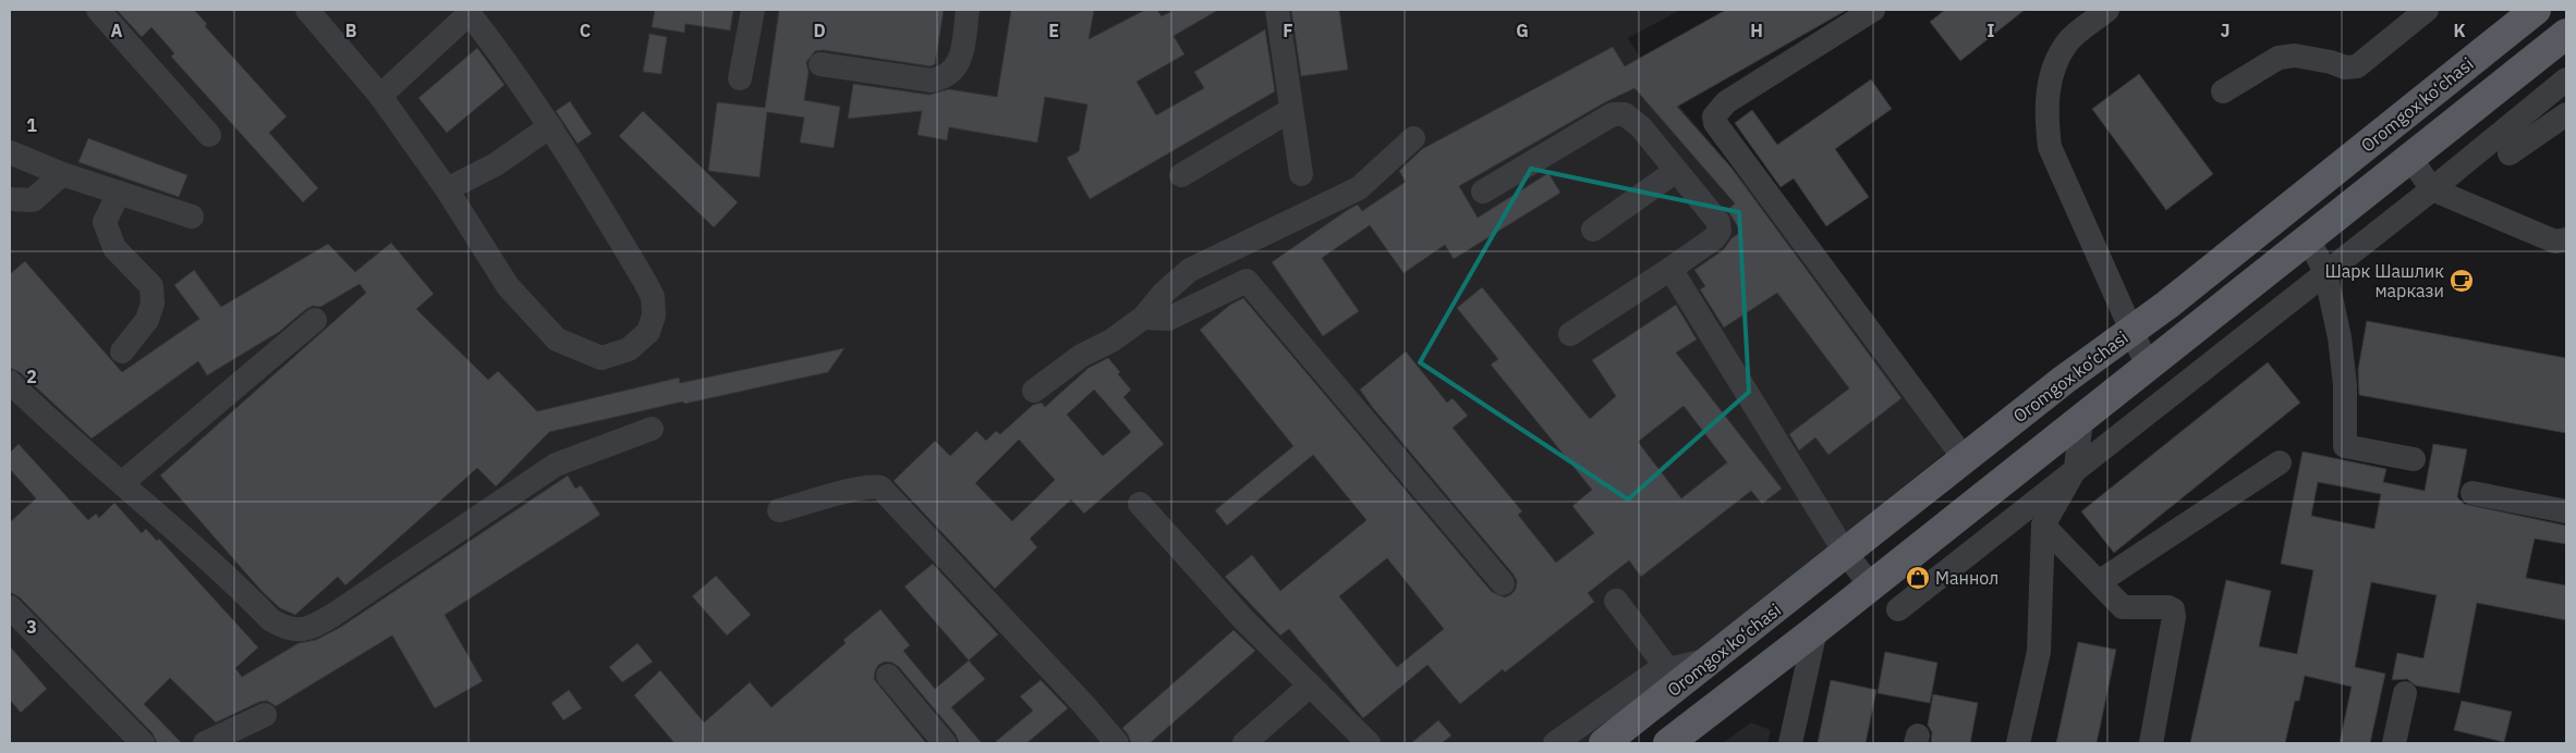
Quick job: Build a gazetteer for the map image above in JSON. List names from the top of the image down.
{
  "streets": {
    "main road": ["Oromgox ko‘chasi"]
  },
  "places": {
    "cafe": ["Шарк Шашлик маркази"],
    "shop": ["Маннол"]
  },
  "grid": {
    "columns": [
      "A",
      "B",
      "C",
      "D",
      "E",
      "F",
      "G",
      "H",
      "I",
      "J",
      "K"
    ],
    "rows": ["1", "2", "3"]
  }
}
